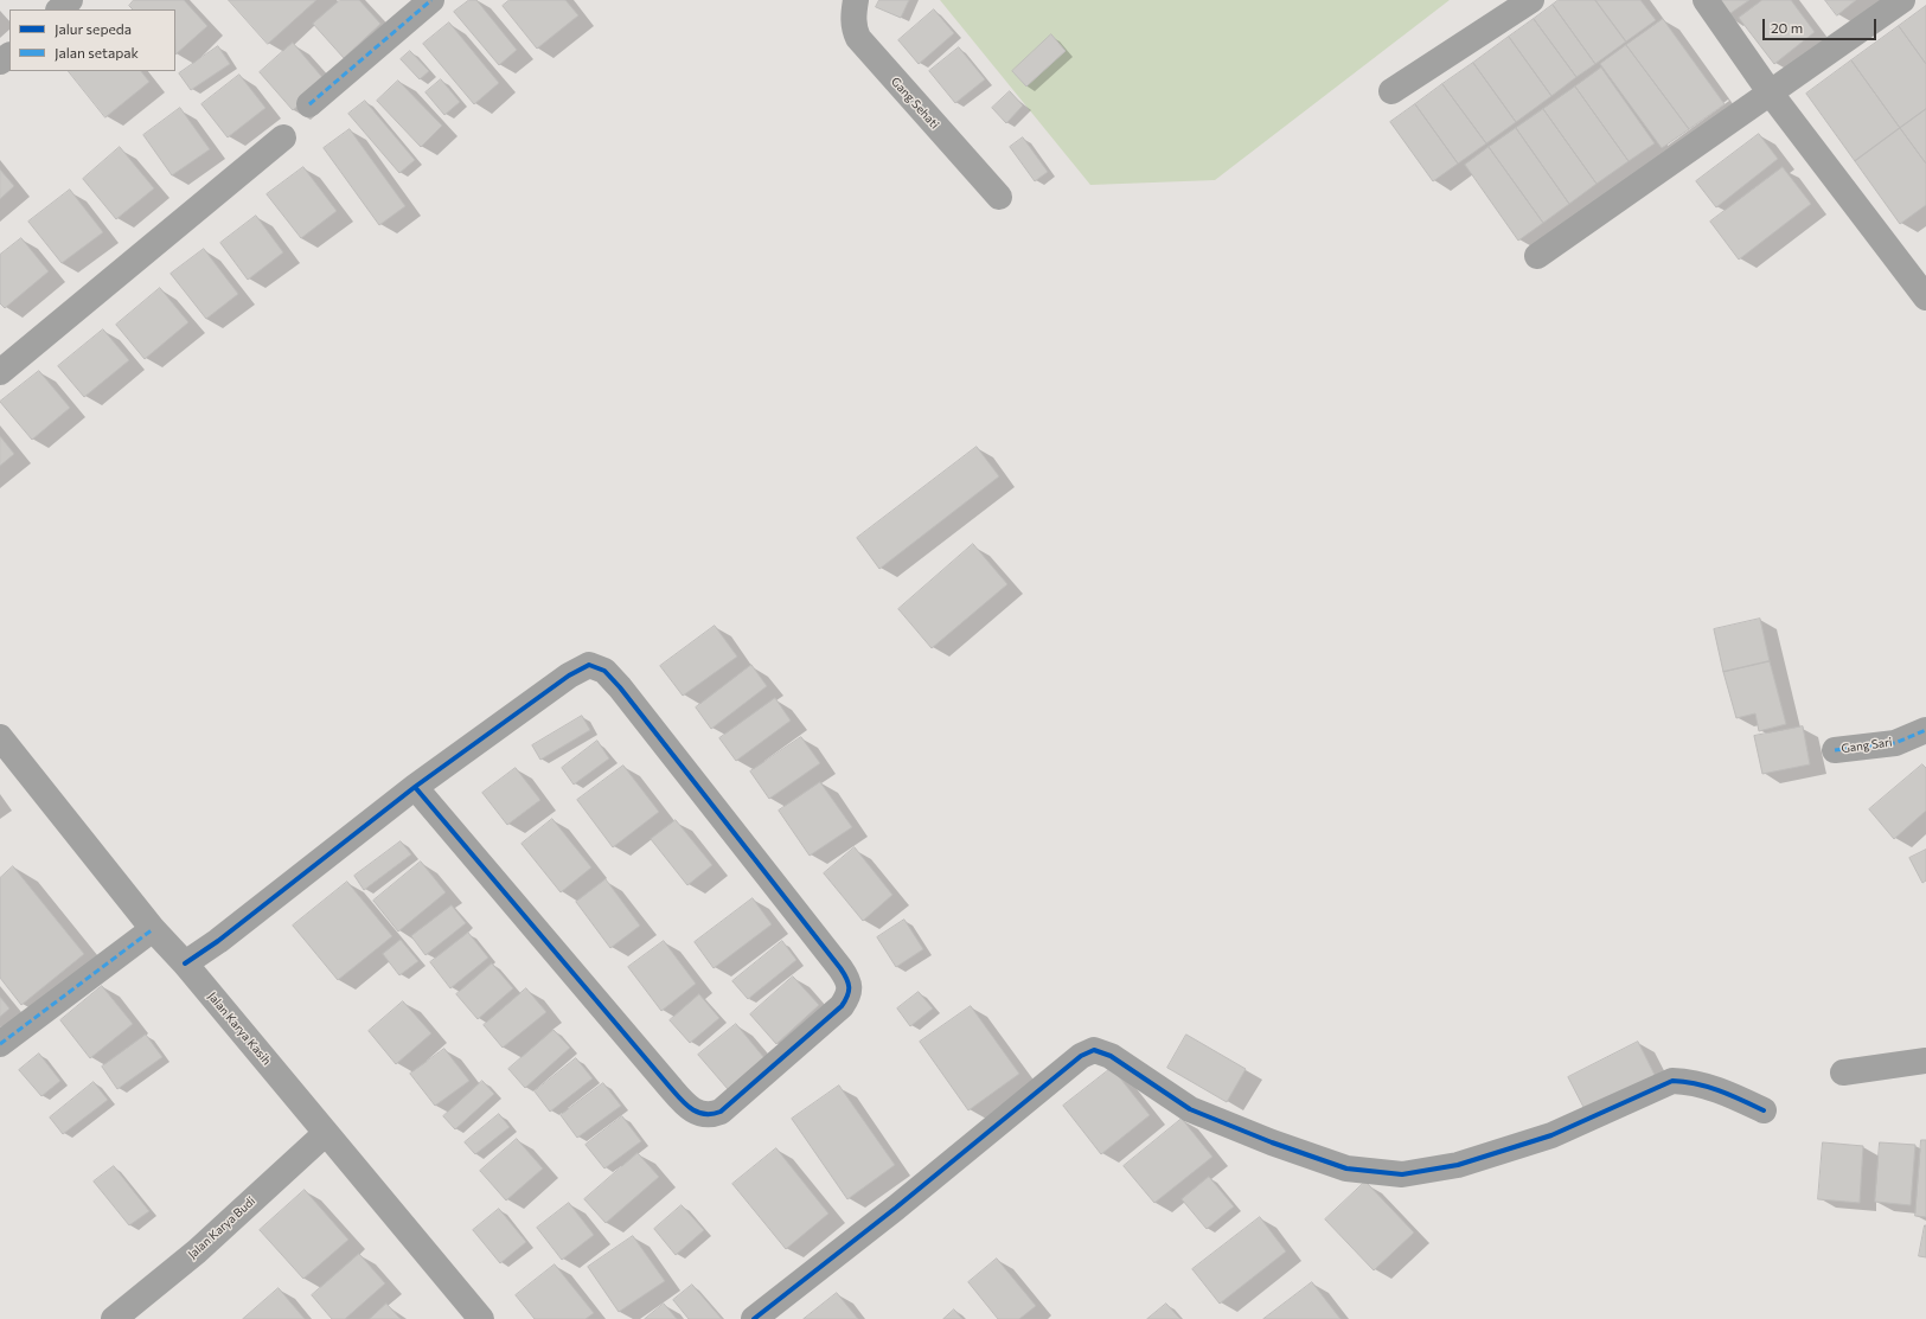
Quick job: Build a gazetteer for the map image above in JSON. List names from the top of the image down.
{
  "streets": {
    "street": [
      "Gang Sehati",
      "Gang Sari",
      "Jalan Karya Kasih",
      "Jalan Karya Budi"
    ]
  },
  "crossings": [
    ["Jalan Karya Kasih", "Jalan Karya Budi"]
  ],
  "legend": ["Jalur sepeda", "Jalan setapak"],
  "scale_bar": "20 m"
}
